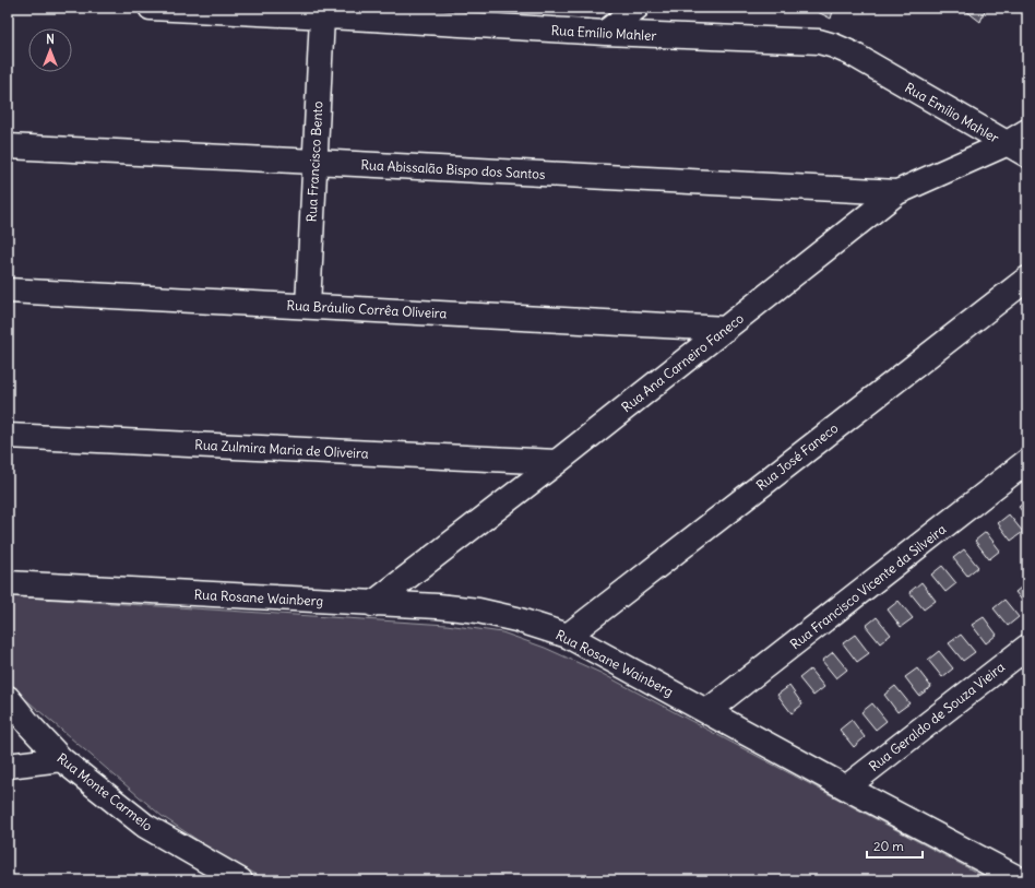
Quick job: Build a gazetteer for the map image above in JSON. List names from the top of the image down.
{
  "streets": {
    "street": [
      "Rua Emílio Mahler",
      "Rua Francisco Bento",
      "Rua Abissalão Bispo dos Santos",
      "Rua Bráulio Corrêa Oliveira",
      "Rua Ana Carneiro Faneco",
      "Rua Zulmira Maria de Oliveira",
      "Rua José Faneco",
      "Rua Francisco Vicente da Silveira",
      "Rua Rosane Wainberg",
      "Rua Geraldo de Souza Vieira",
      "Rua Monte Carmelo"
    ]
  },
  "crossings": [
    ["Rua Emílio Mahler", "Rua Francisco Bento"],
    ["Rua Emílio Mahler", "Rua Ana Carneiro Faneco"],
    ["Rua Francisco Bento", "Rua Abissalão Bispo dos Santos"],
    ["Rua Francisco Bento", "Rua Bráulio Corrêa Oliveira"],
    ["Rua Abissalão Bispo dos Santos", "Rua Ana Carneiro Faneco"],
    ["Rua Bráulio Corrêa Oliveira", "Rua Ana Carneiro Faneco"],
    ["Rua Ana Carneiro Faneco", "Rua Zulmira Maria de Oliveira"],
    ["Rua Ana Carneiro Faneco", "Rua Rosane Wainberg"],
    ["Rua José Faneco", "Rua Rosane Wainberg"],
    ["Rua Francisco Vicente da Silveira", "Rua Rosane Wainberg"],
    ["Rua Rosane Wainberg", "Rua Geraldo de Souza Vieira"]
  ],
  "scale_bar": "20 m",
  "north": "top"
}
